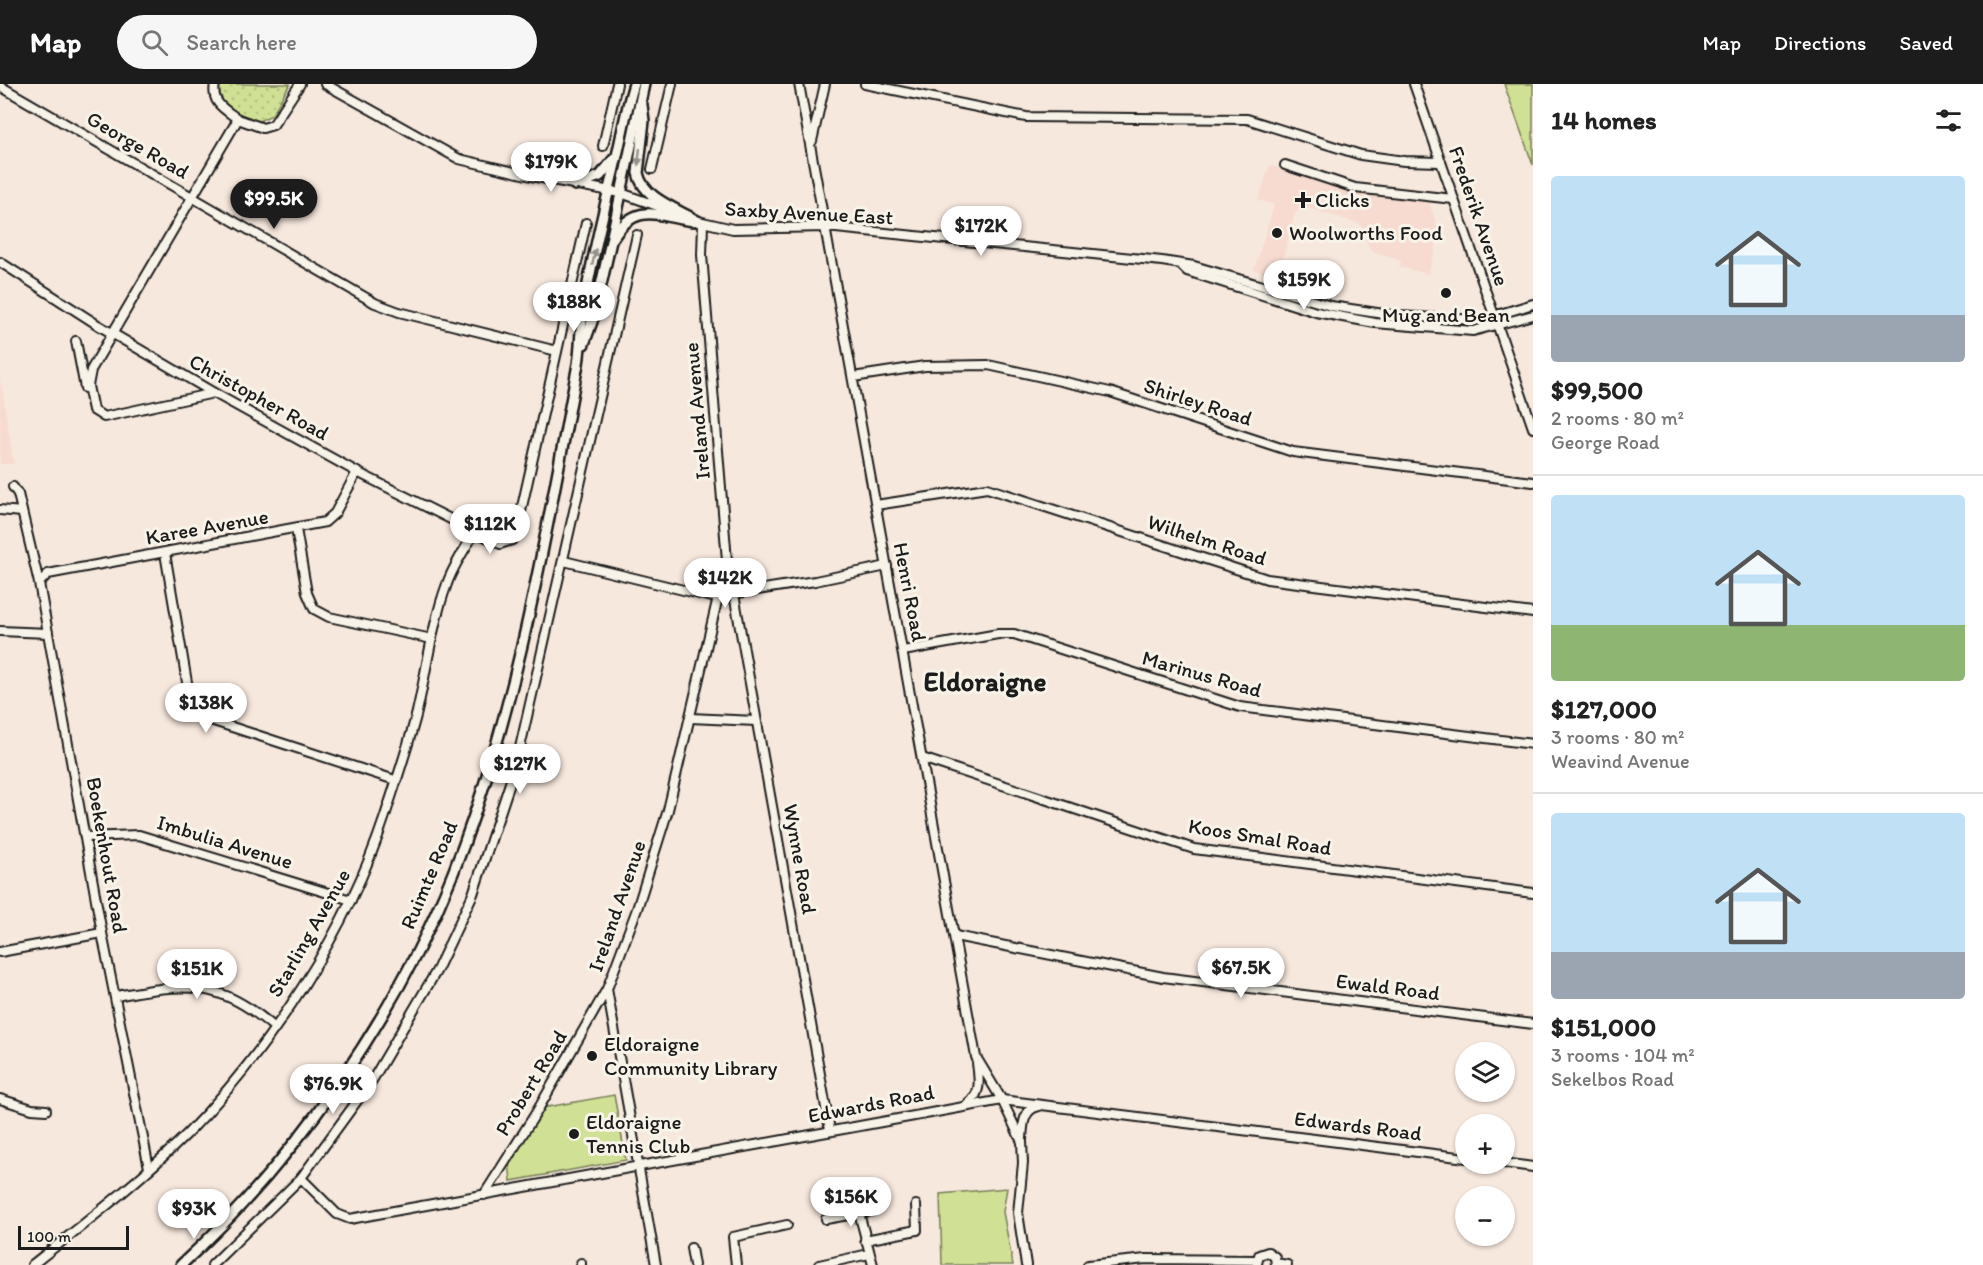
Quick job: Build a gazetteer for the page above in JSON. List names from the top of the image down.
{
  "streets": {
    "main road": ["Ruimte Road"],
    "street": [
      "George Road",
      "Saxby Avenue East",
      "Frederik Avenue",
      "Christopher Road",
      "Shirley Road",
      "Ireland Avenue",
      "Karee Avenue",
      "Wilhelm Road",
      "Henri Road",
      "Marinus Road",
      "Koos Smal Road",
      "Imbulia Avenue",
      "Boekenhout Road",
      "Wynne Road",
      "Starling Avenue",
      "Ewald Road",
      "Probert Road",
      "Edwards Road"
    ]
  },
  "crossings": [
    ["George Road", "Christopher Road"],
    ["Saxby Avenue East", "Frederik Avenue"],
    ["Saxby Avenue East", "Ireland Avenue"],
    ["Saxby Avenue East", "Henri Road"],
    ["Saxby Avenue East", "Ruimte Road"],
    ["Christopher Road", "Karee Avenue"],
    ["Christopher Road", "Starling Avenue"],
    ["Shirley Road", "Henri Road"],
    ["Ireland Avenue", "Wynne Road"],
    ["Ireland Avenue", "Probert Road"],
    ["Ireland Avenue", "Edwards Road"],
    ["Karee Avenue", "Boekenhout Road"],
    ["Wilhelm Road", "Henri Road"],
    ["Henri Road", "Marinus Road"],
    ["Henri Road", "Koos Smal Road"],
    ["Henri Road", "Ewald Road"],
    ["Henri Road", "Edwards Road"],
    ["Imbulia Avenue", "Boekenhout Road"],
    ["Imbulia Avenue", "Starling Avenue"],
    ["Boekenhout Road", "Starling Avenue"],
    ["Wynne Road", "Edwards Road"],
    ["Probert Road", "Edwards Road"]
  ],
  "districts": ["Eldoraigne"],
  "places": {
    "health": ["Clicks"],
    "other": [
      "Woolworths Food",
      "Mug and Bean",
      "Eldoraigne Community Library",
      "Eldoraigne Tennis Club"
    ]
  },
  "scale_bar": "100 m",
  "page": {
    "header": "Map",
    "search": "Search here",
    "nav": ["Map", "Directions", "Saved"],
    "heading": "14 homes",
    "price": [
      "$179K",
      "$99.5K",
      "$172K",
      "$159K",
      "$188K",
      "$112K",
      "$142K",
      "$138K",
      "$127K",
      "$67.5K",
      "$151K",
      "$76.9K",
      "$156K",
      "$93K"
    ],
    "list": [
      {
        "name": "$99,500",
        "note": "2 rooms · 80 m² · George Road"
      },
      {
        "name": "$127,000",
        "note": "3 rooms · 80 m² · Weavind Avenue"
      },
      {
        "name": "$151,000",
        "note": "3 rooms · 104 m² · Sekelbos Road"
      }
    ],
    "map_buttons": ["+", "−"],
    "scale": "100 m"
  }
}
